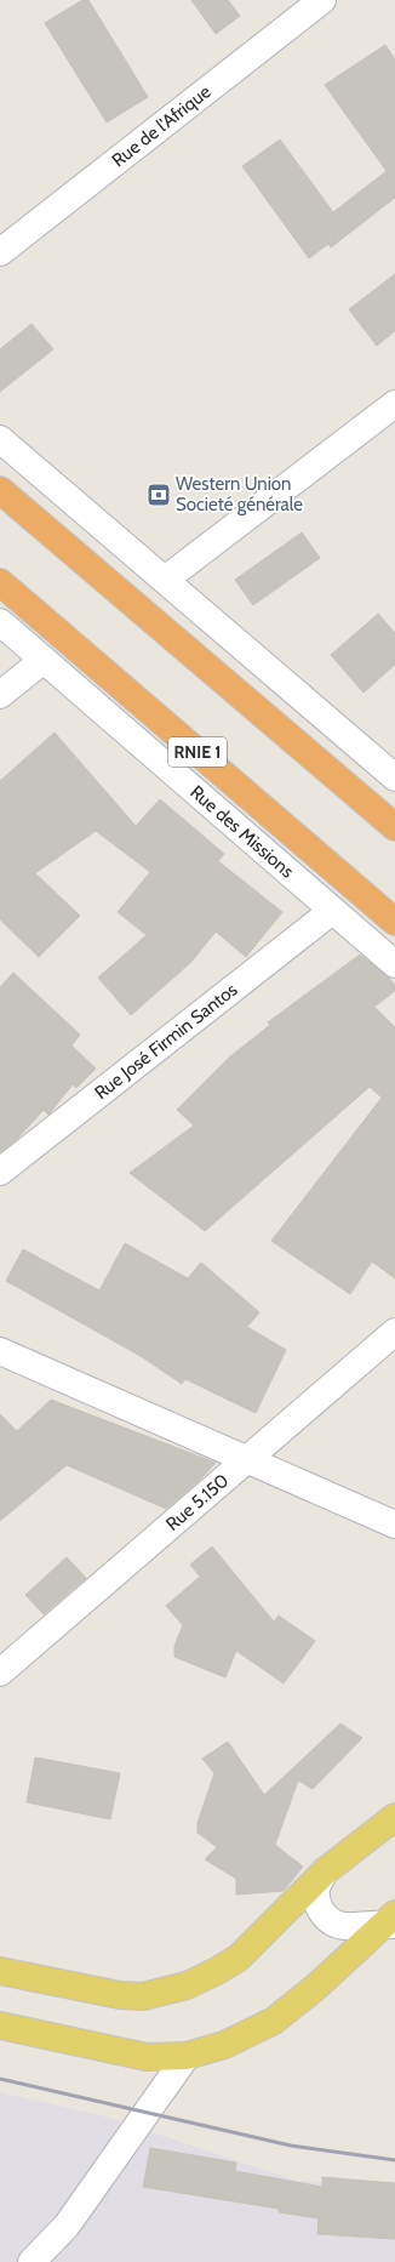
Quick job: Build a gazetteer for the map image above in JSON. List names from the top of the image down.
{
  "streets": {
    "highway": ["RNIE 1", "Rue des Missions"],
    "street": ["Rue de l'Afrique", "Rue José Firmin Santos", "Rue 5.150"]
  },
  "crossings": [
    ["Rue des Missions", "Rue José Firmin Santos"]
  ],
  "places": {
    "bank": ["Western Union Societé générale"]
  }
}
